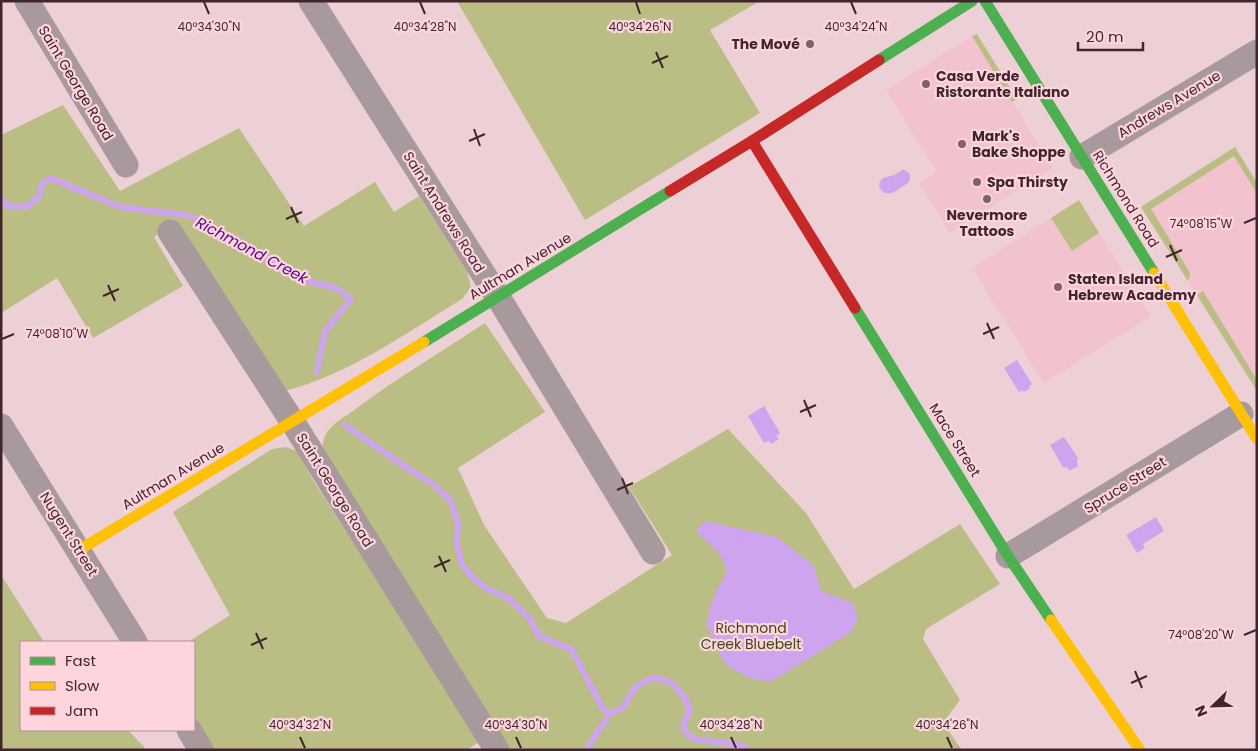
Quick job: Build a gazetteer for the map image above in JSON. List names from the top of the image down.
{
  "streets": {
    "street": [
      "Saint George Road",
      "Andrews Avenue",
      "Richmond Road",
      "Saint Andrews Road",
      "Aultman Avenue",
      "Mace Street",
      "Spruce Street",
      "Nugent Street"
    ]
  },
  "crossings": [
    ["Saint George Road", "Aultman Avenue"],
    ["Andrews Avenue", "Richmond Road"],
    ["Richmond Road", "Spruce Street"],
    ["Saint Andrews Road", "Aultman Avenue"],
    ["Aultman Avenue", "Mace Street"],
    ["Aultman Avenue", "Nugent Street"],
    ["Mace Street", "Spruce Street"]
  ],
  "water": ["Richmond Creek"],
  "parks": ["Richmond Creek Bluebelt"],
  "places": [
    "The Mové",
    "Casa Verde Ristorante Italiano",
    "Mark's Bake Shoppe",
    "Spa Thirsty",
    "Nevermore Tattoos",
    "Staten Island Hebrew Academy"
  ],
  "legend": ["Fast", "Slow", "Jam"],
  "scale_bar": "20 m",
  "north": "bottom left",
  "coordinates": [
    "40°34'30\"N",
    "40°34'28\"N",
    "40°34'26\"N",
    "40°34'24\"N",
    "74°08'15\"W",
    "74°08'10\"W",
    "74°08'20\"W",
    "40°34'32\"N"
  ]
}
